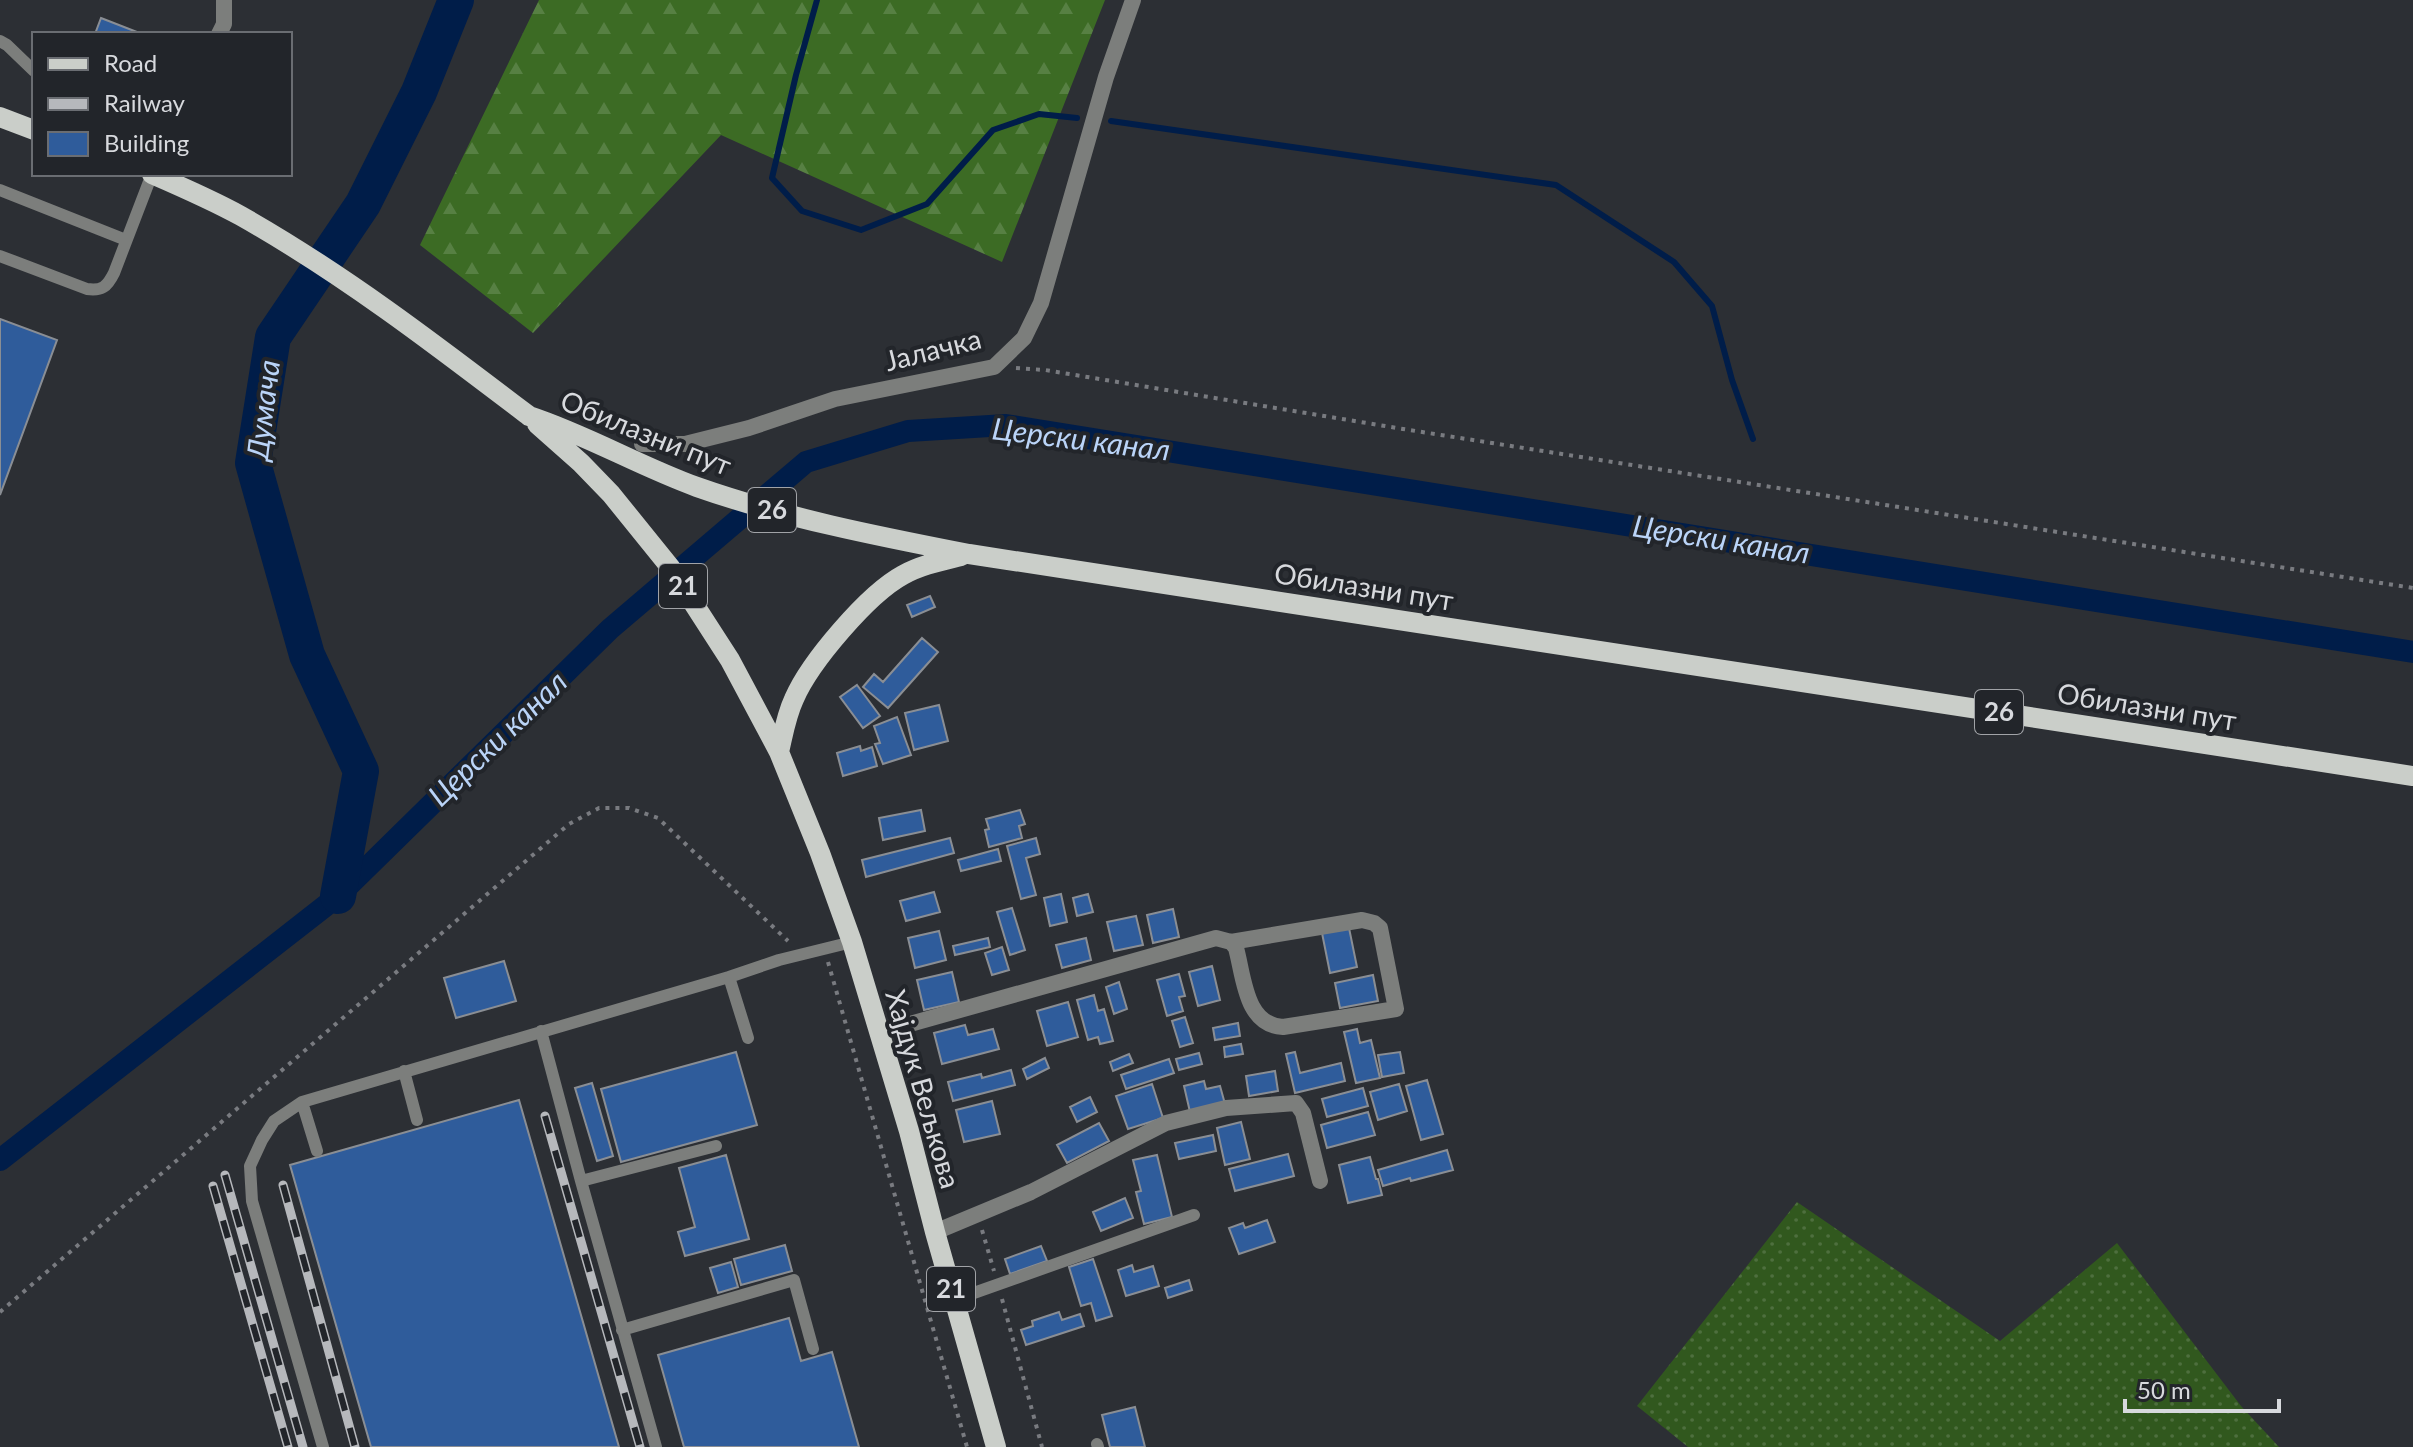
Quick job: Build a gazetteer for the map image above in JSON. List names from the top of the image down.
{
  "streets": {
    "main road": [
      "Обилазни пут",
      "26",
      "21",
      "Хајдук Вељкова"
    ],
    "street": ["Јалачка"]
  },
  "crossings": [
    ["Обилазни пут", "21"],
    ["21", "Хајдук Вељкова"]
  ],
  "water": ["Думача", "Церски канал"],
  "legend": ["Road", "Railway", "Building"],
  "scale_bar": "50 m"
}
